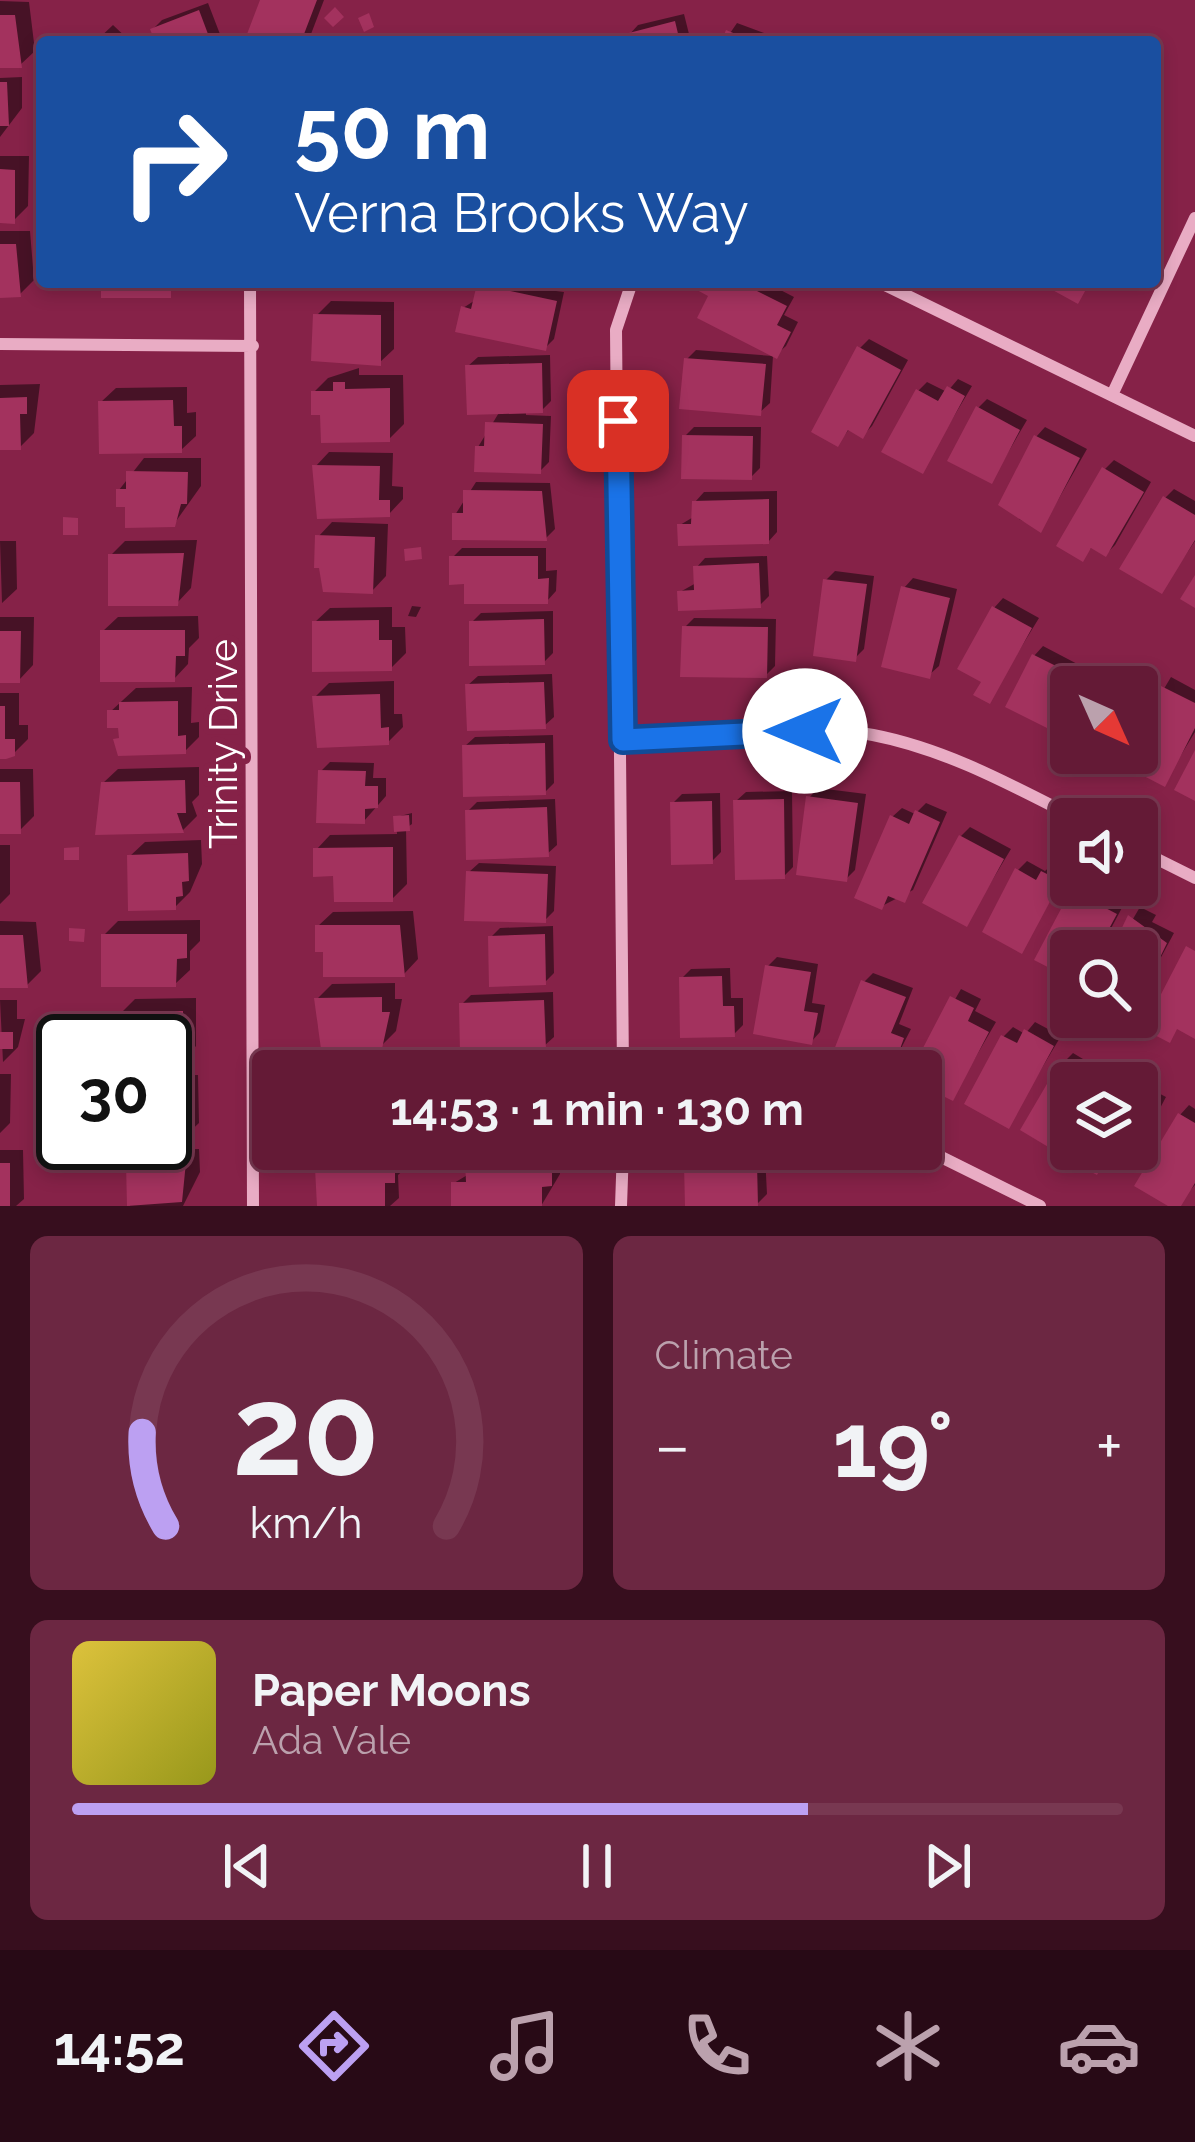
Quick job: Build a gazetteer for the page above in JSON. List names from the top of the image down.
{
  "streets": {
    "street": ["Trinity Drive"]
  },
  "north": "bottom right",
  "page": {
    "turn": ["50 m", "Verna Brooks Way"],
    "limit": "30",
    "trip": "14:53 · 1 min · 130 m",
    "tile": "Climate",
    "heat": ["−", "19°", "+"],
    "song": ["Paper Moons", "Ada Vale"],
    "tabs": "14:52",
    "gauge": ["20", "km/h"]
  }
}
